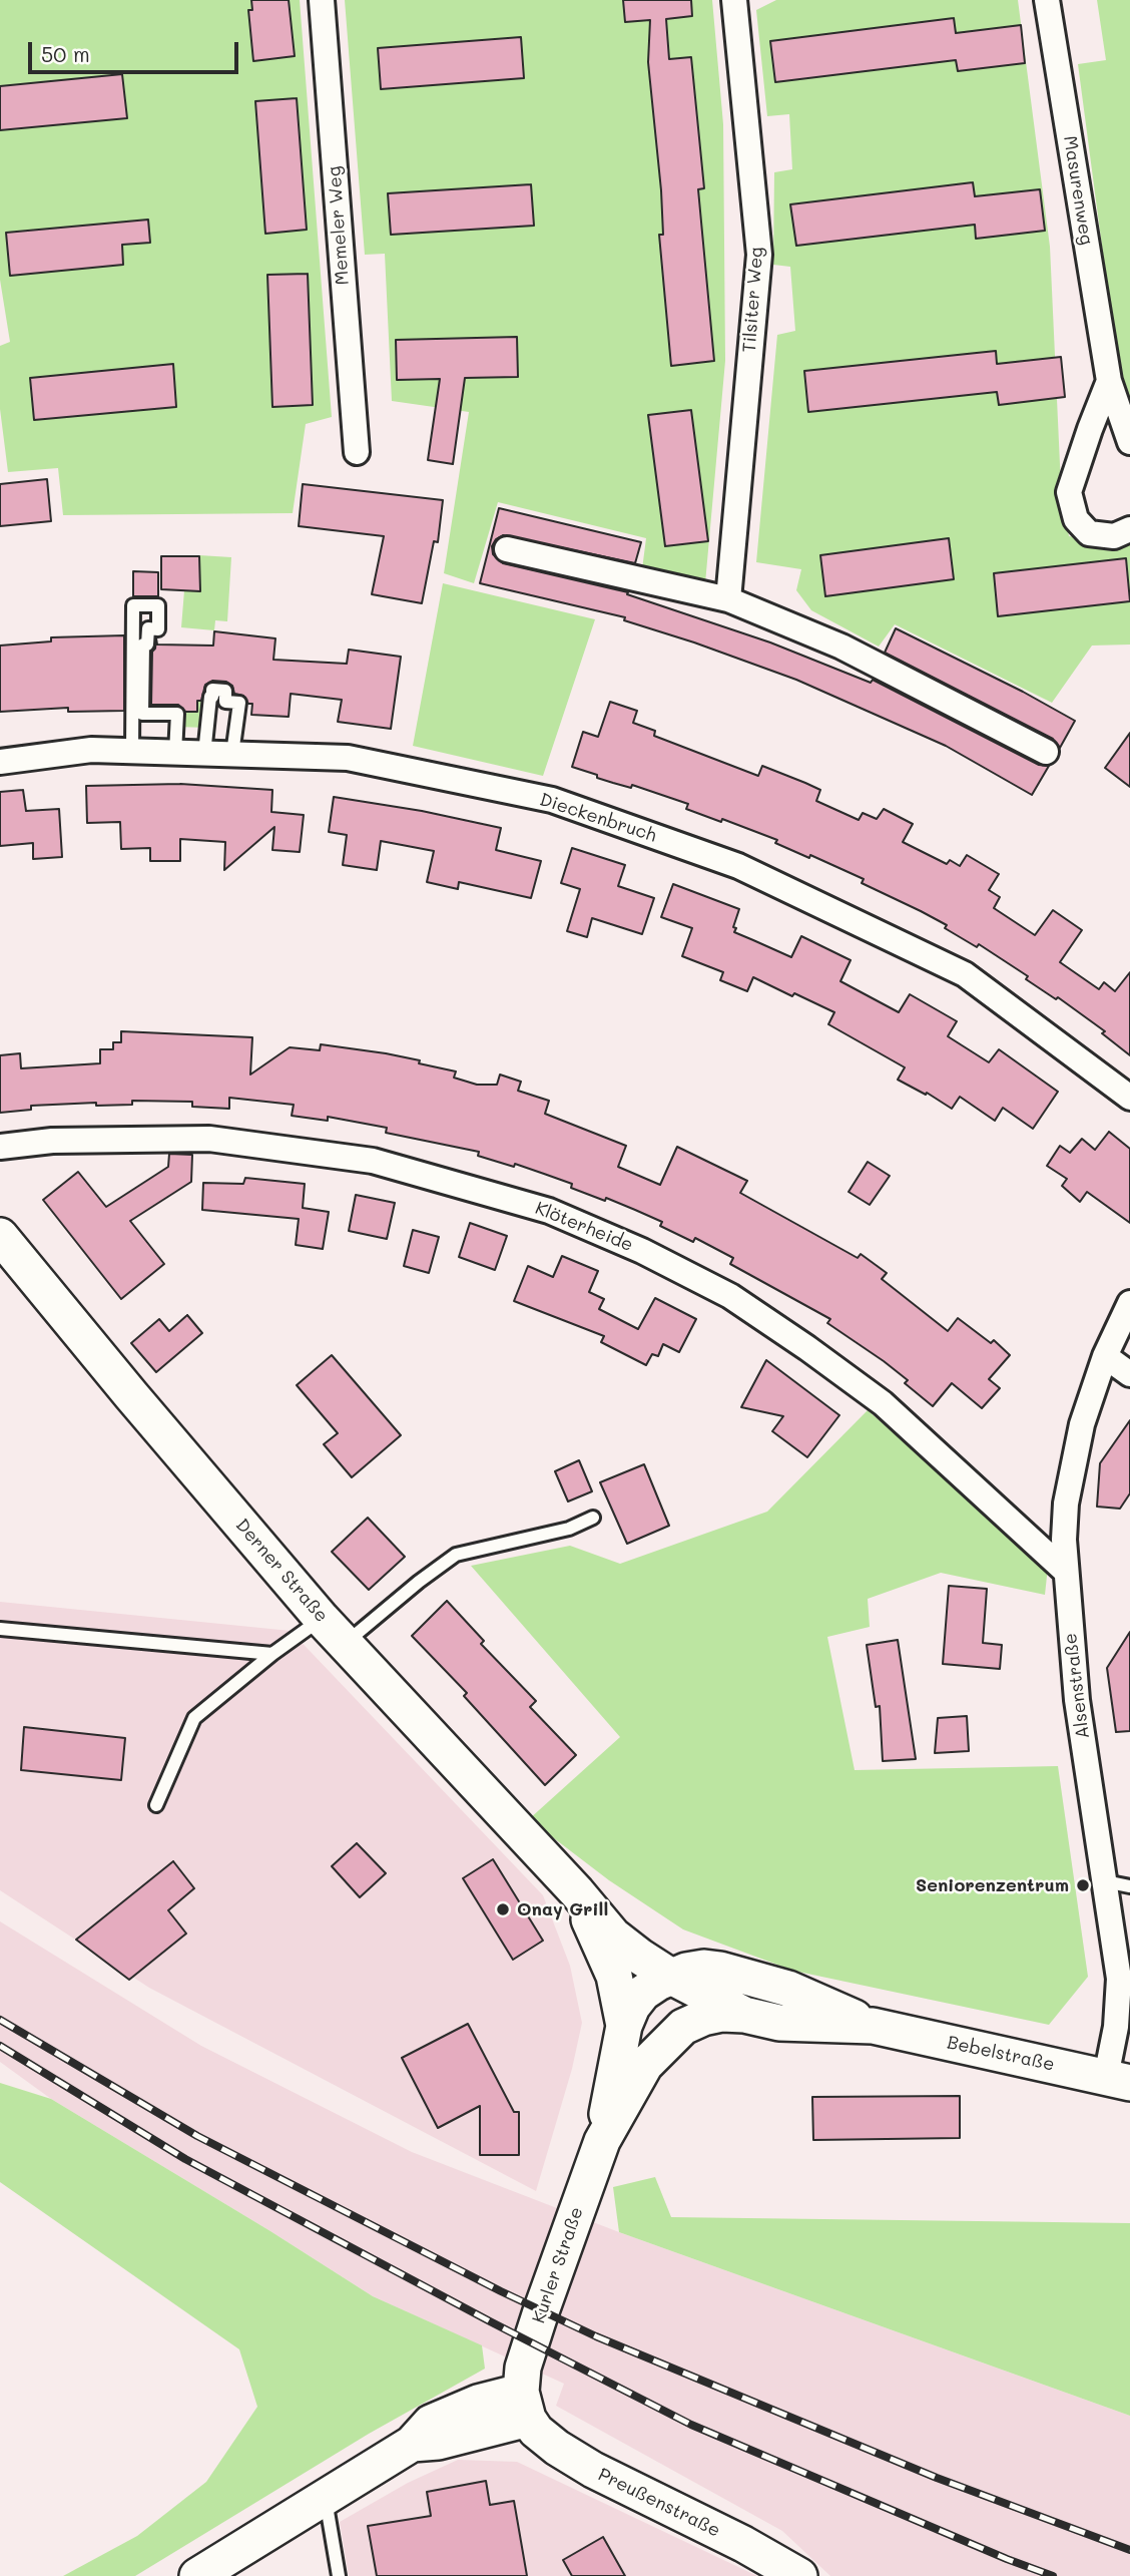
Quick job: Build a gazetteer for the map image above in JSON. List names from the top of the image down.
{
  "streets": {
    "main road": [
      "Derner Straße",
      "Bebelstraße",
      "Kurler Straße",
      "Preußenstraße"
    ],
    "street": [
      "Masurenweg",
      "Memeler Weg",
      "Tilsiter Weg",
      "Dieckenbruch",
      "Klöterheide",
      "Alsenstraße"
    ]
  },
  "crossings": [
    ["Klöterheide", "Alsenstraße"],
    ["Derner Straße", "Bebelstraße"],
    ["Derner Straße", "Kurler Straße"],
    ["Alsenstraße", "Bebelstraße"],
    ["Bebelstraße", "Kurler Straße"],
    ["Kurler Straße", "Preußenstraße"]
  ],
  "places": ["Seniorenzentrum", "Onay Grill"],
  "scale_bar": "50 m"
}
